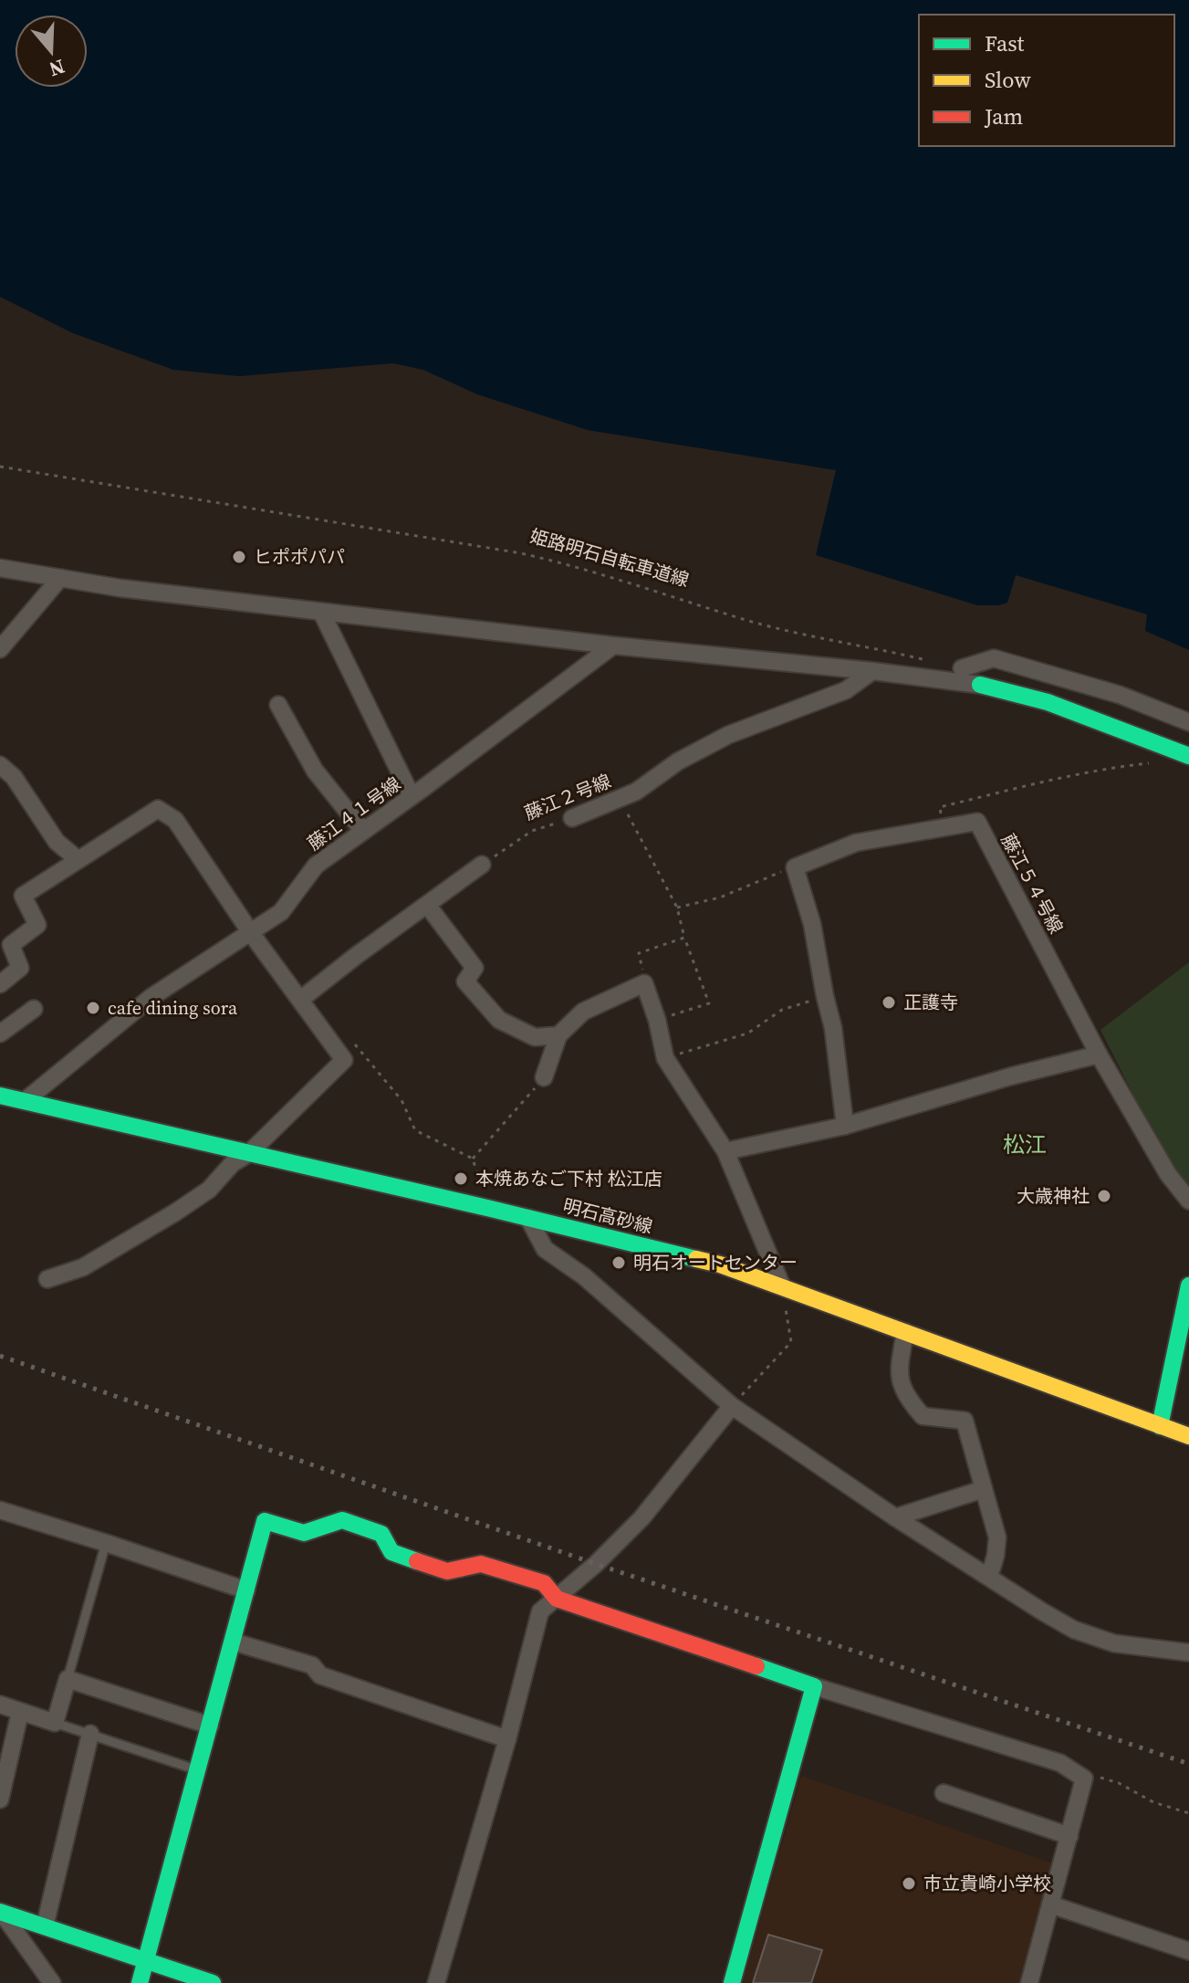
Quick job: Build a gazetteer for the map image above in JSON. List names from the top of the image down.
{
  "streets": {
    "street": [
      "藤江２号線",
      "藤江４１号線",
      "藤江５４号線",
      "明石高砂線"
    ],
    "path": ["姫路明石自転車道線"]
  },
  "crossings": [
    ["藤江４１号線", "明石高砂線"]
  ],
  "districts": ["松江"],
  "places": [
    "ヒポポパパ",
    "正護寺",
    "cafe dining sora",
    "本焼あなご下村 松江店",
    "大歳神社",
    "明石オートセンター",
    "市立貴崎小学校"
  ],
  "legend": ["Fast", "Slow", "Jam"],
  "north": "bottom"
}
